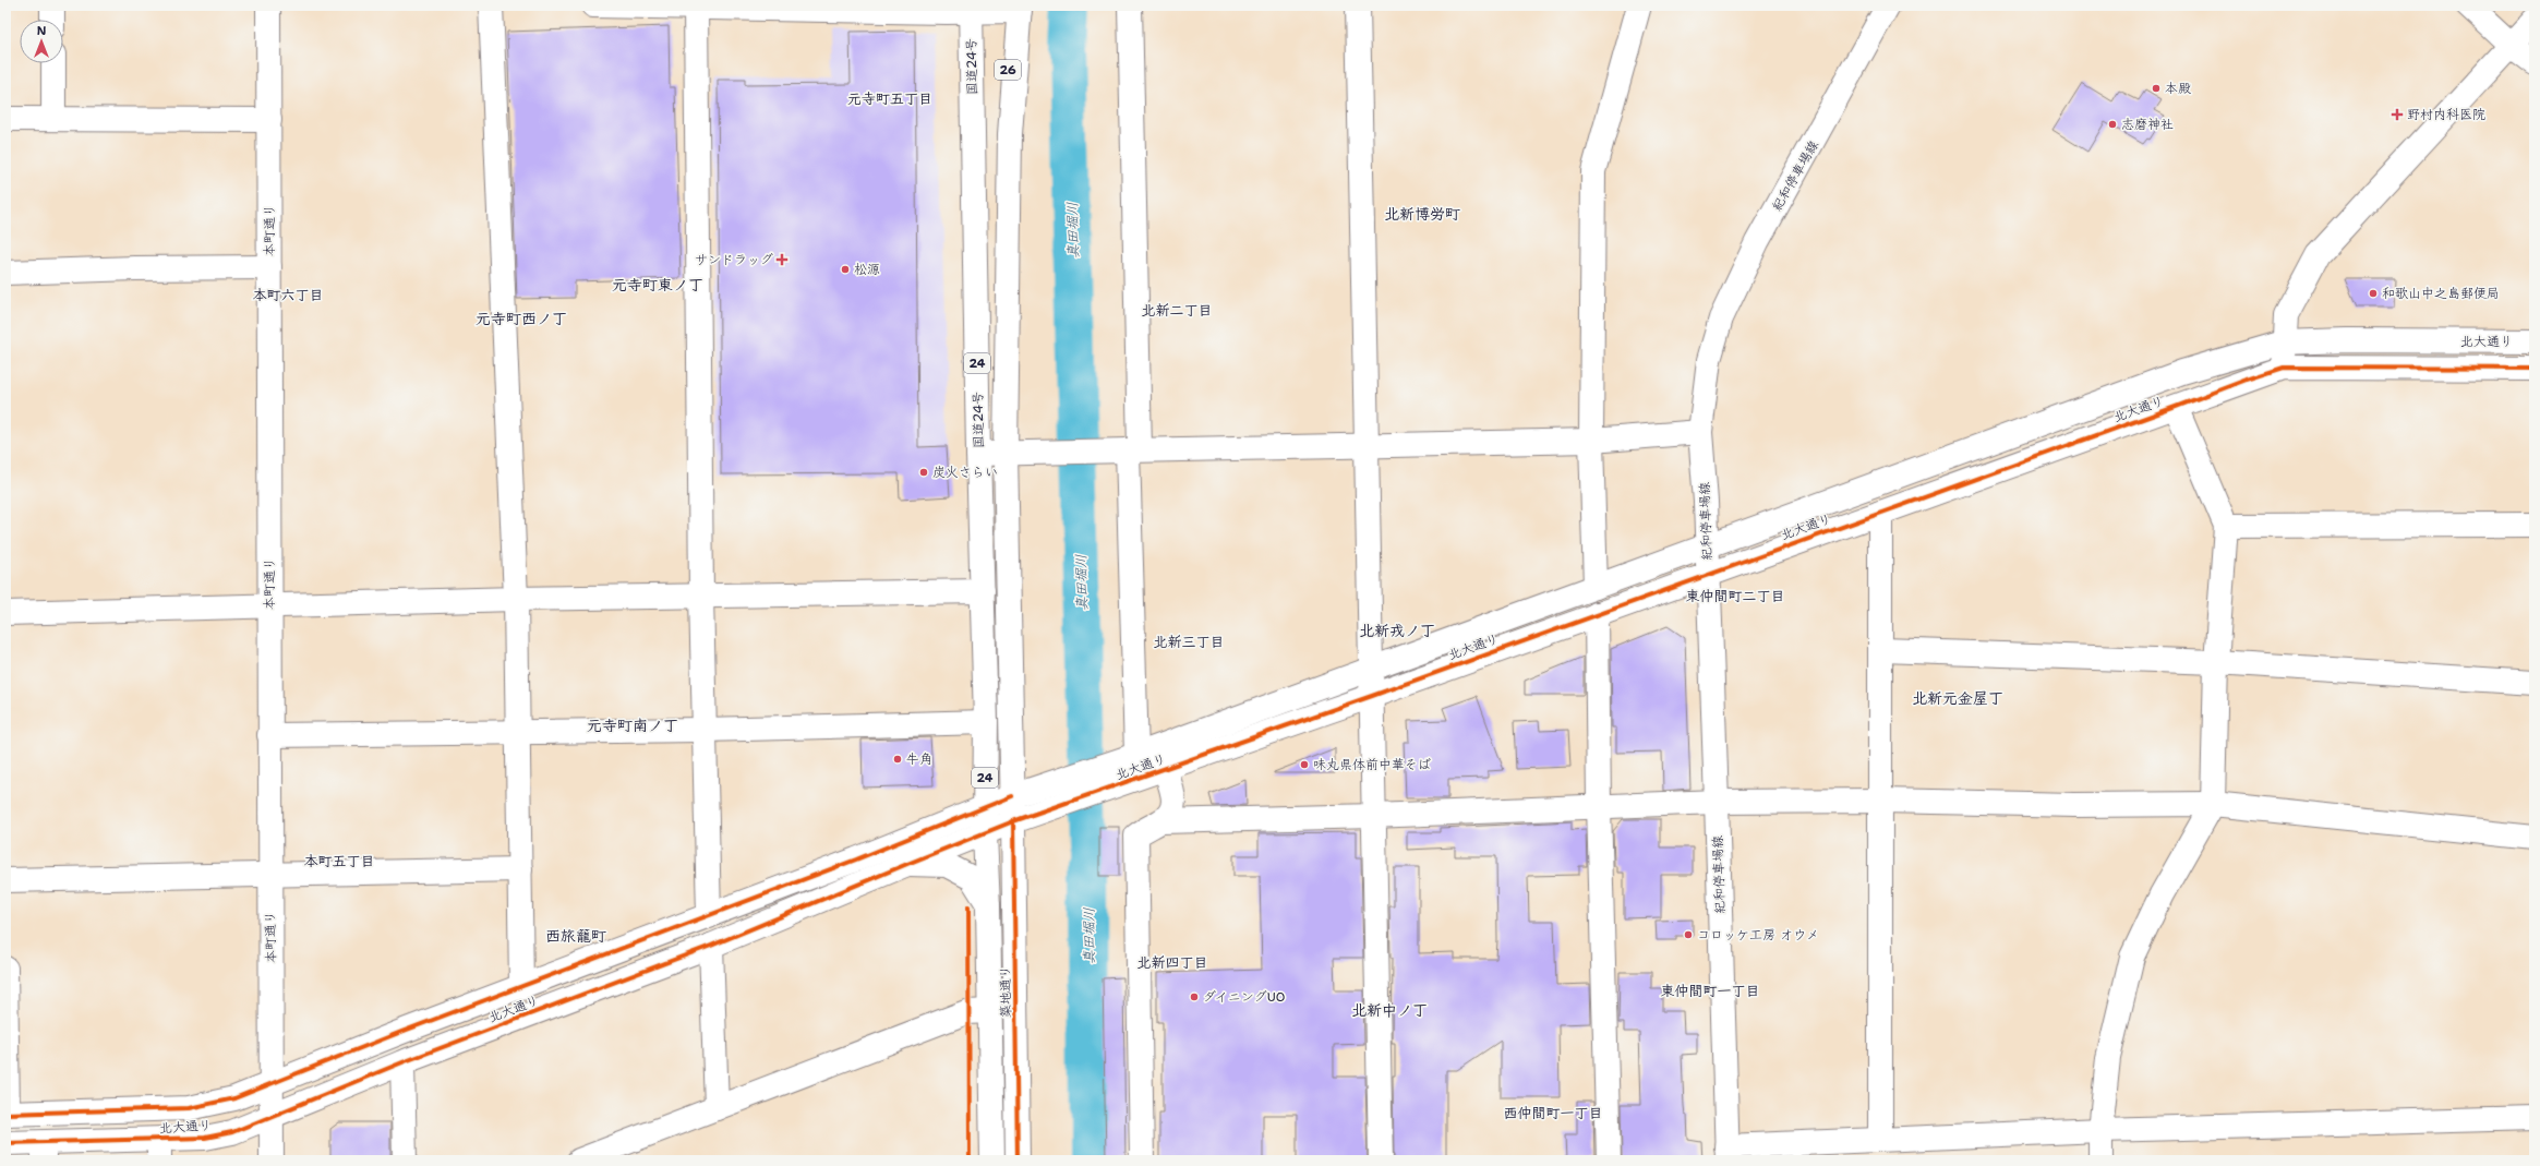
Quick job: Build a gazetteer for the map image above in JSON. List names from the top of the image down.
{
  "streets": {
    "main road": [
      "国道24号",
      "紀和停車場線",
      "本町通り",
      "北大通り",
      "24",
      "築地通り"
    ]
  },
  "crossings": [
    ["国道24号", "北大通り"],
    ["国道24号", "築地通り"],
    ["紀和停車場線", "北大通り"],
    ["本町通り", "北大通り"],
    ["北大通り", "築地通り"]
  ],
  "districts": [
    "元寺町五丁目",
    "北新博労町",
    "元寺町東ノ丁",
    "本町六丁目",
    "北新二丁目",
    "元寺町西ノ丁",
    "東仲間町二丁目",
    "北新戎ノ丁",
    "北新三丁目",
    "北新元金屋丁",
    "元寺町南ノ丁",
    "本町五丁目",
    "西旅籠町",
    "北新四丁目",
    "東仲間町一丁目",
    "北新中ノ丁",
    "西仲間町一丁目"
  ],
  "water": ["真田堀川"],
  "places": {
    "other": [
      "本殿",
      "志磨神社",
      "松源",
      "和歌山中之島郵便局",
      "炭火さらい",
      "牛角",
      "味丸県体前中華そば",
      "コロッケ工房 オウメ",
      "ダイニングUO"
    ],
    "health": ["野村内科医院", "サンドラッグ"]
  },
  "north": "top"
}
